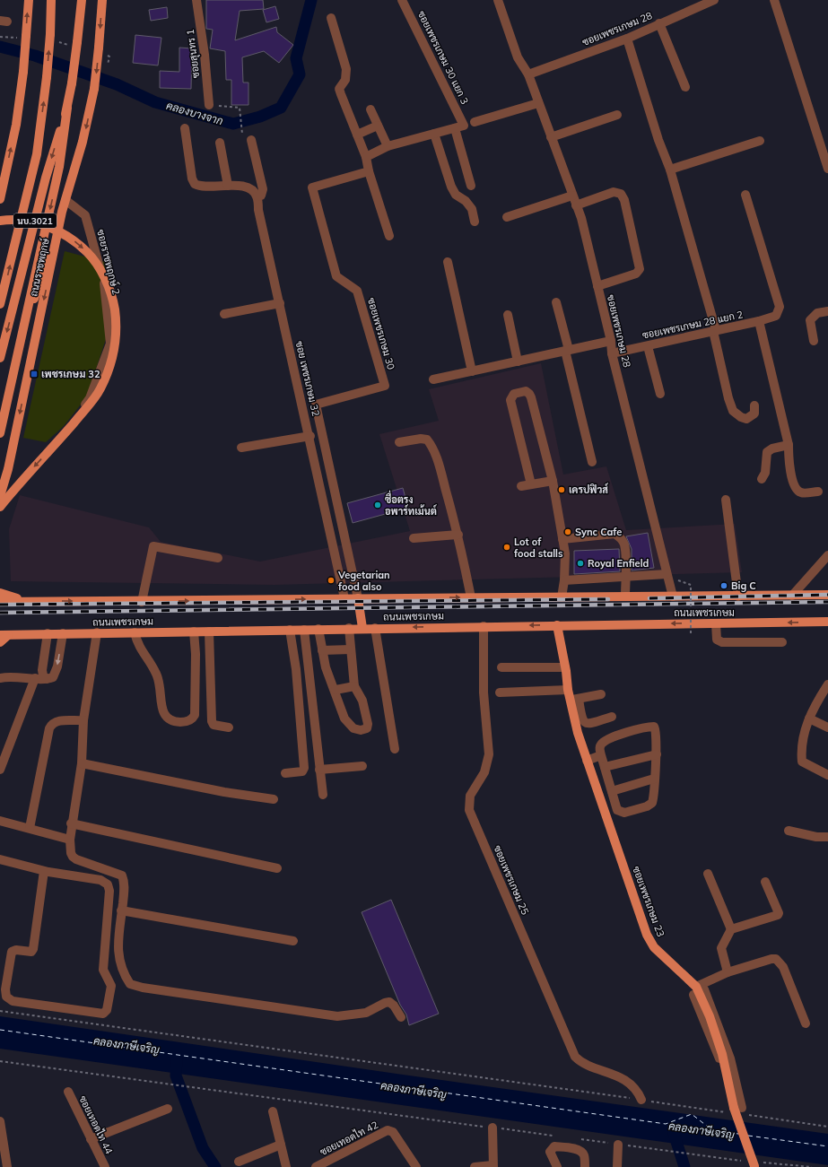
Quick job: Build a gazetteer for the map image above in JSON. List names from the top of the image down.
{
  "streets": {
    "main road": [
      "นบ.3021",
      "ถนนราชพฤกษ์",
      "ถนนเพชรเกษม",
      "ซอยเพชรเกษม 23"
    ],
    "street": [
      "ซอยเพชรเกษม 28",
      "ซอยสุนทร 1",
      "ซอยเพชรเกษม 30 แยก 3",
      "ซอยราชพฤกษ์ 2",
      "ซอยเพชรเกษม 28 แยก 2",
      "ซอยเพชรเกษม 30",
      "ซอย เพชรเกษม 32",
      "ซอยเพชรเกษม 25",
      "ซอยเทอดไท 44",
      "ซอยเทอดไท 42"
    ]
  },
  "crossings": [
    ["ซอยเพชรเกษม 28", "ซอยเพชรเกษม 28 แยก 2"],
    ["ซอยเพชรเกษม 28", "ถนนเพชรเกษม"],
    ["ซอยราชพฤกษ์ 2", "ถนนราชพฤกษ์"],
    ["ซอยเพชรเกษม 30", "ถนนเพชรเกษม"],
    ["ซอย เพชรเกษม 32", "ถนนเพชรเกษม"],
    ["ถนนเพชรเกษม", "ซอยเพชรเกษม 25"],
    ["ถนนเพชรเกษม", "ซอยเพชรเกษม 23"]
  ],
  "water": ["คลองบางจาก", "คลองภาษีเจริญ"],
  "places": {
    "transit": ["เพชรเกษม 32"],
    "other": [
      "เครปฟิวส์",
      "ซื่อตรง อพาร์ทเม้นต์",
      "Sync Cafe",
      "Lot of food stalls",
      "Royal Enfield",
      "Vegetarian food also",
      "Big C"
    ]
  }
}
